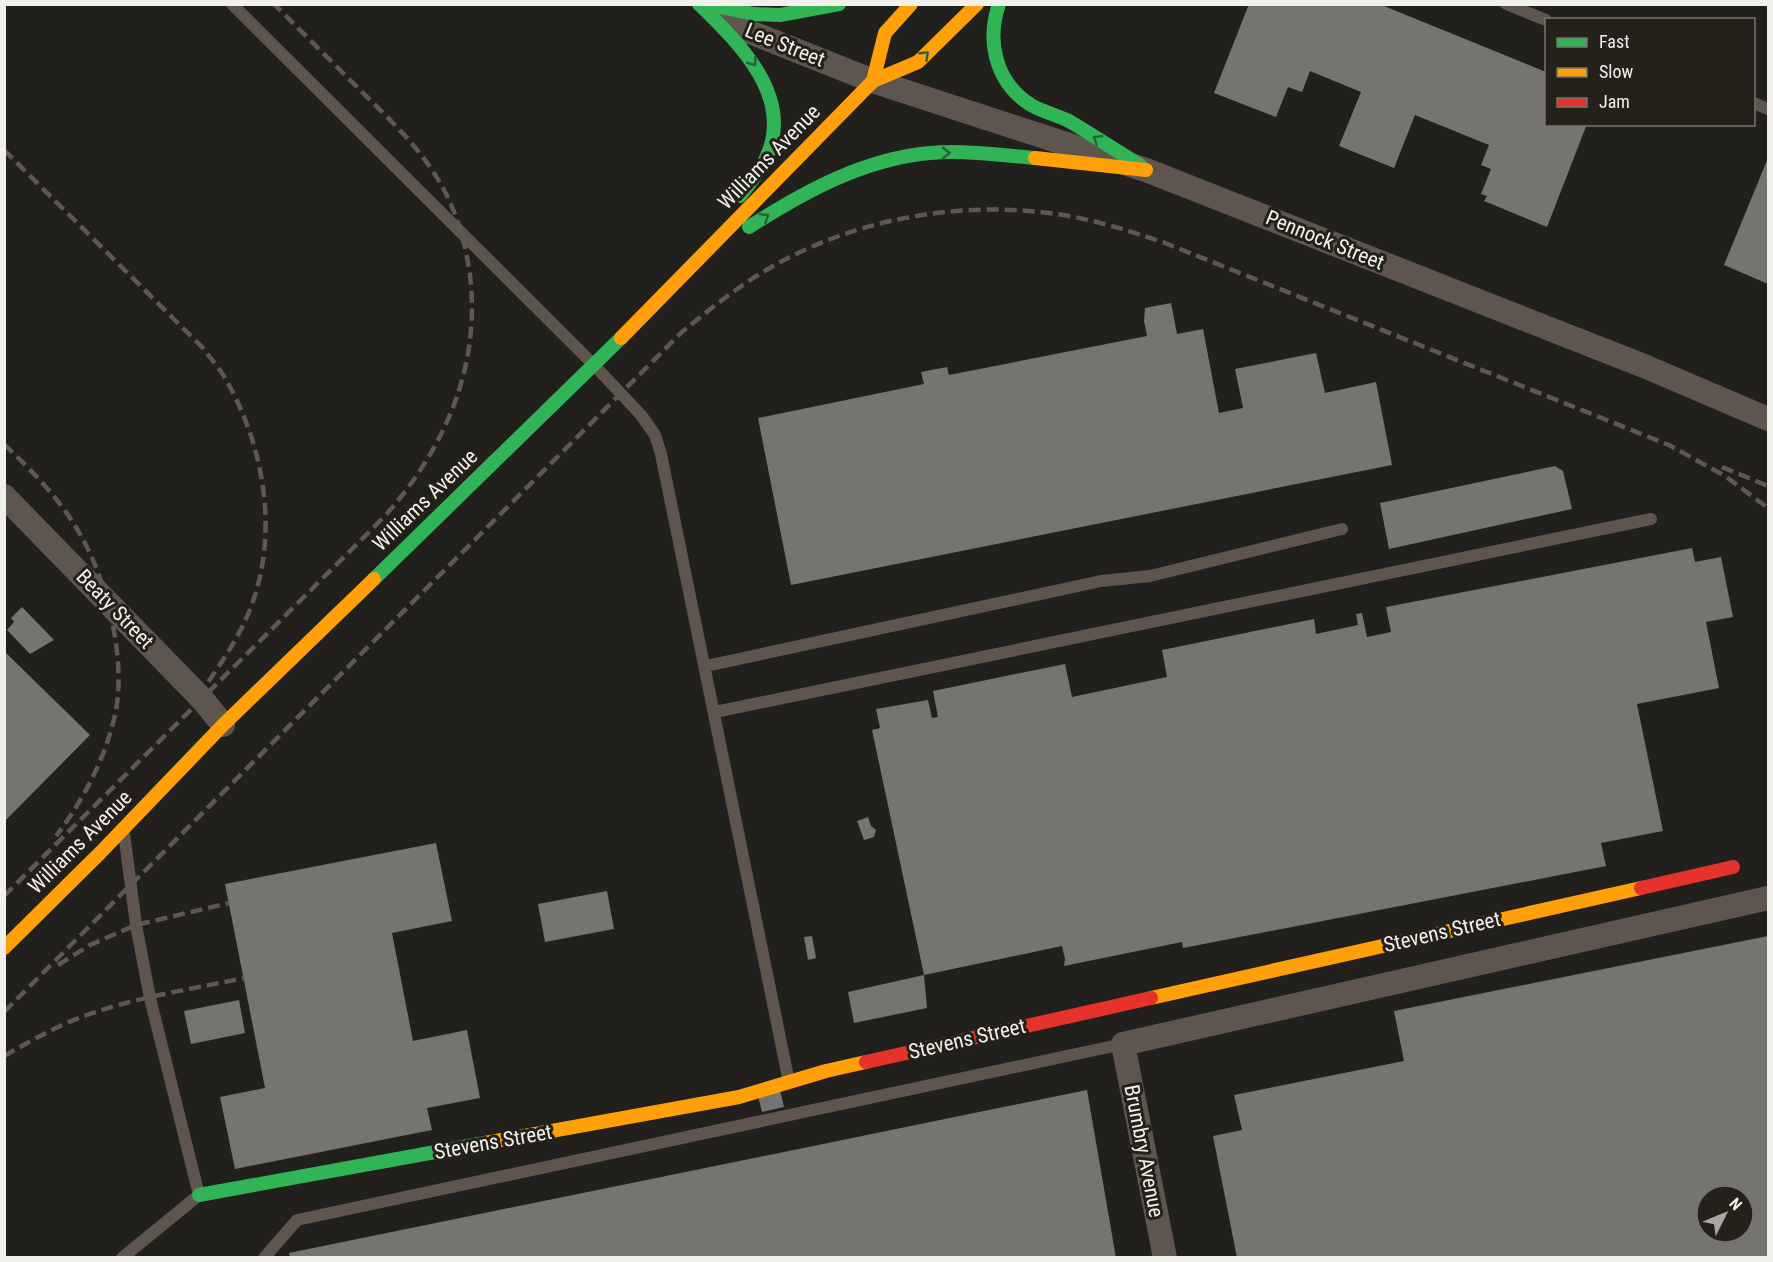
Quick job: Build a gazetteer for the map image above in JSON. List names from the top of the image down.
{
  "streets": {
    "street": [
      "Lee Street",
      "Williams Avenue",
      "Pennock Street",
      "Beaty Street",
      "Stevens Street",
      "Brumbry Avenue"
    ]
  },
  "crossings": [
    ["Lee Street", "Williams Avenue"],
    ["Lee Street", "Pennock Street"],
    ["Williams Avenue", "Pennock Street"],
    ["Williams Avenue", "Beaty Street"],
    ["Stevens Street", "Brumbry Avenue"]
  ],
  "legend": ["Fast", "Slow", "Jam"],
  "north": "top right"
}
